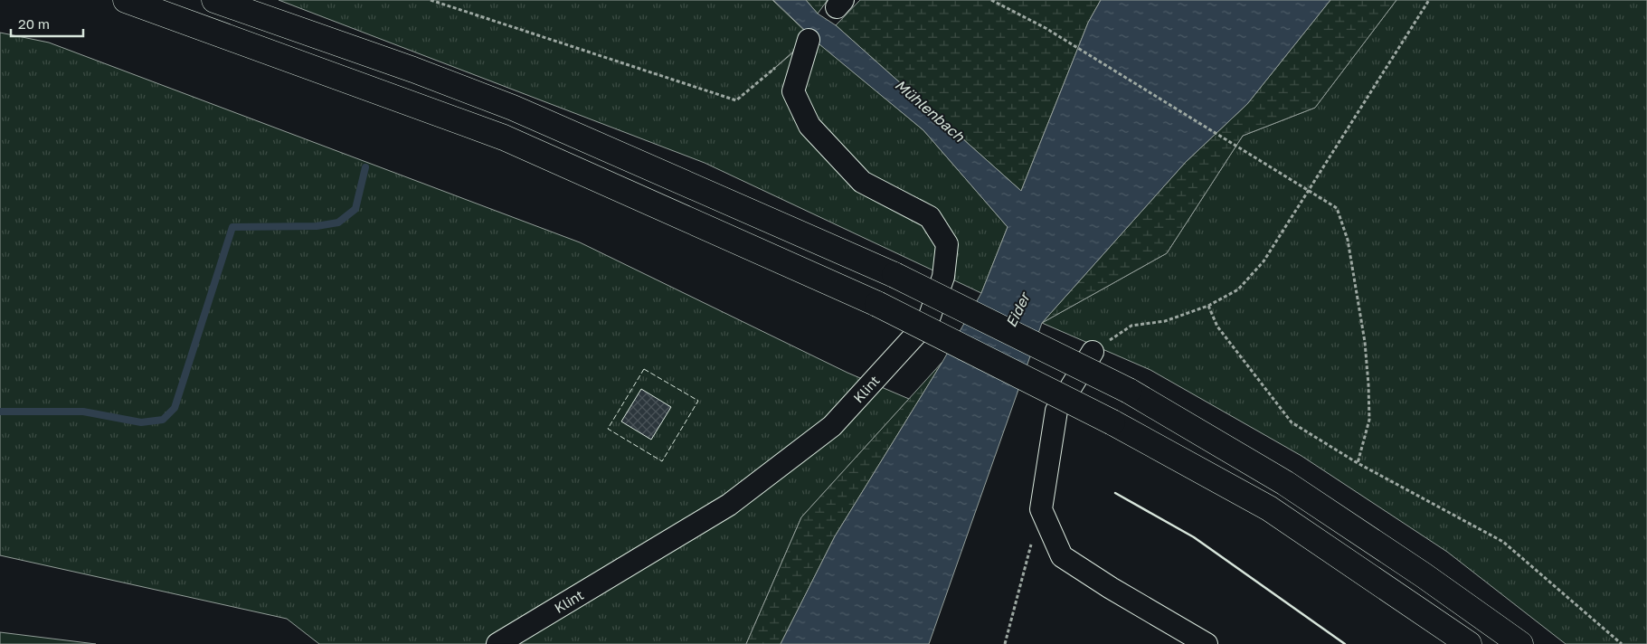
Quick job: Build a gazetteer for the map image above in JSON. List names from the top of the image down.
{
  "streets": {
    "street": ["Klint"]
  },
  "water": ["Mühlenbach", "Eider"],
  "scale_bar": "20 m"
}
